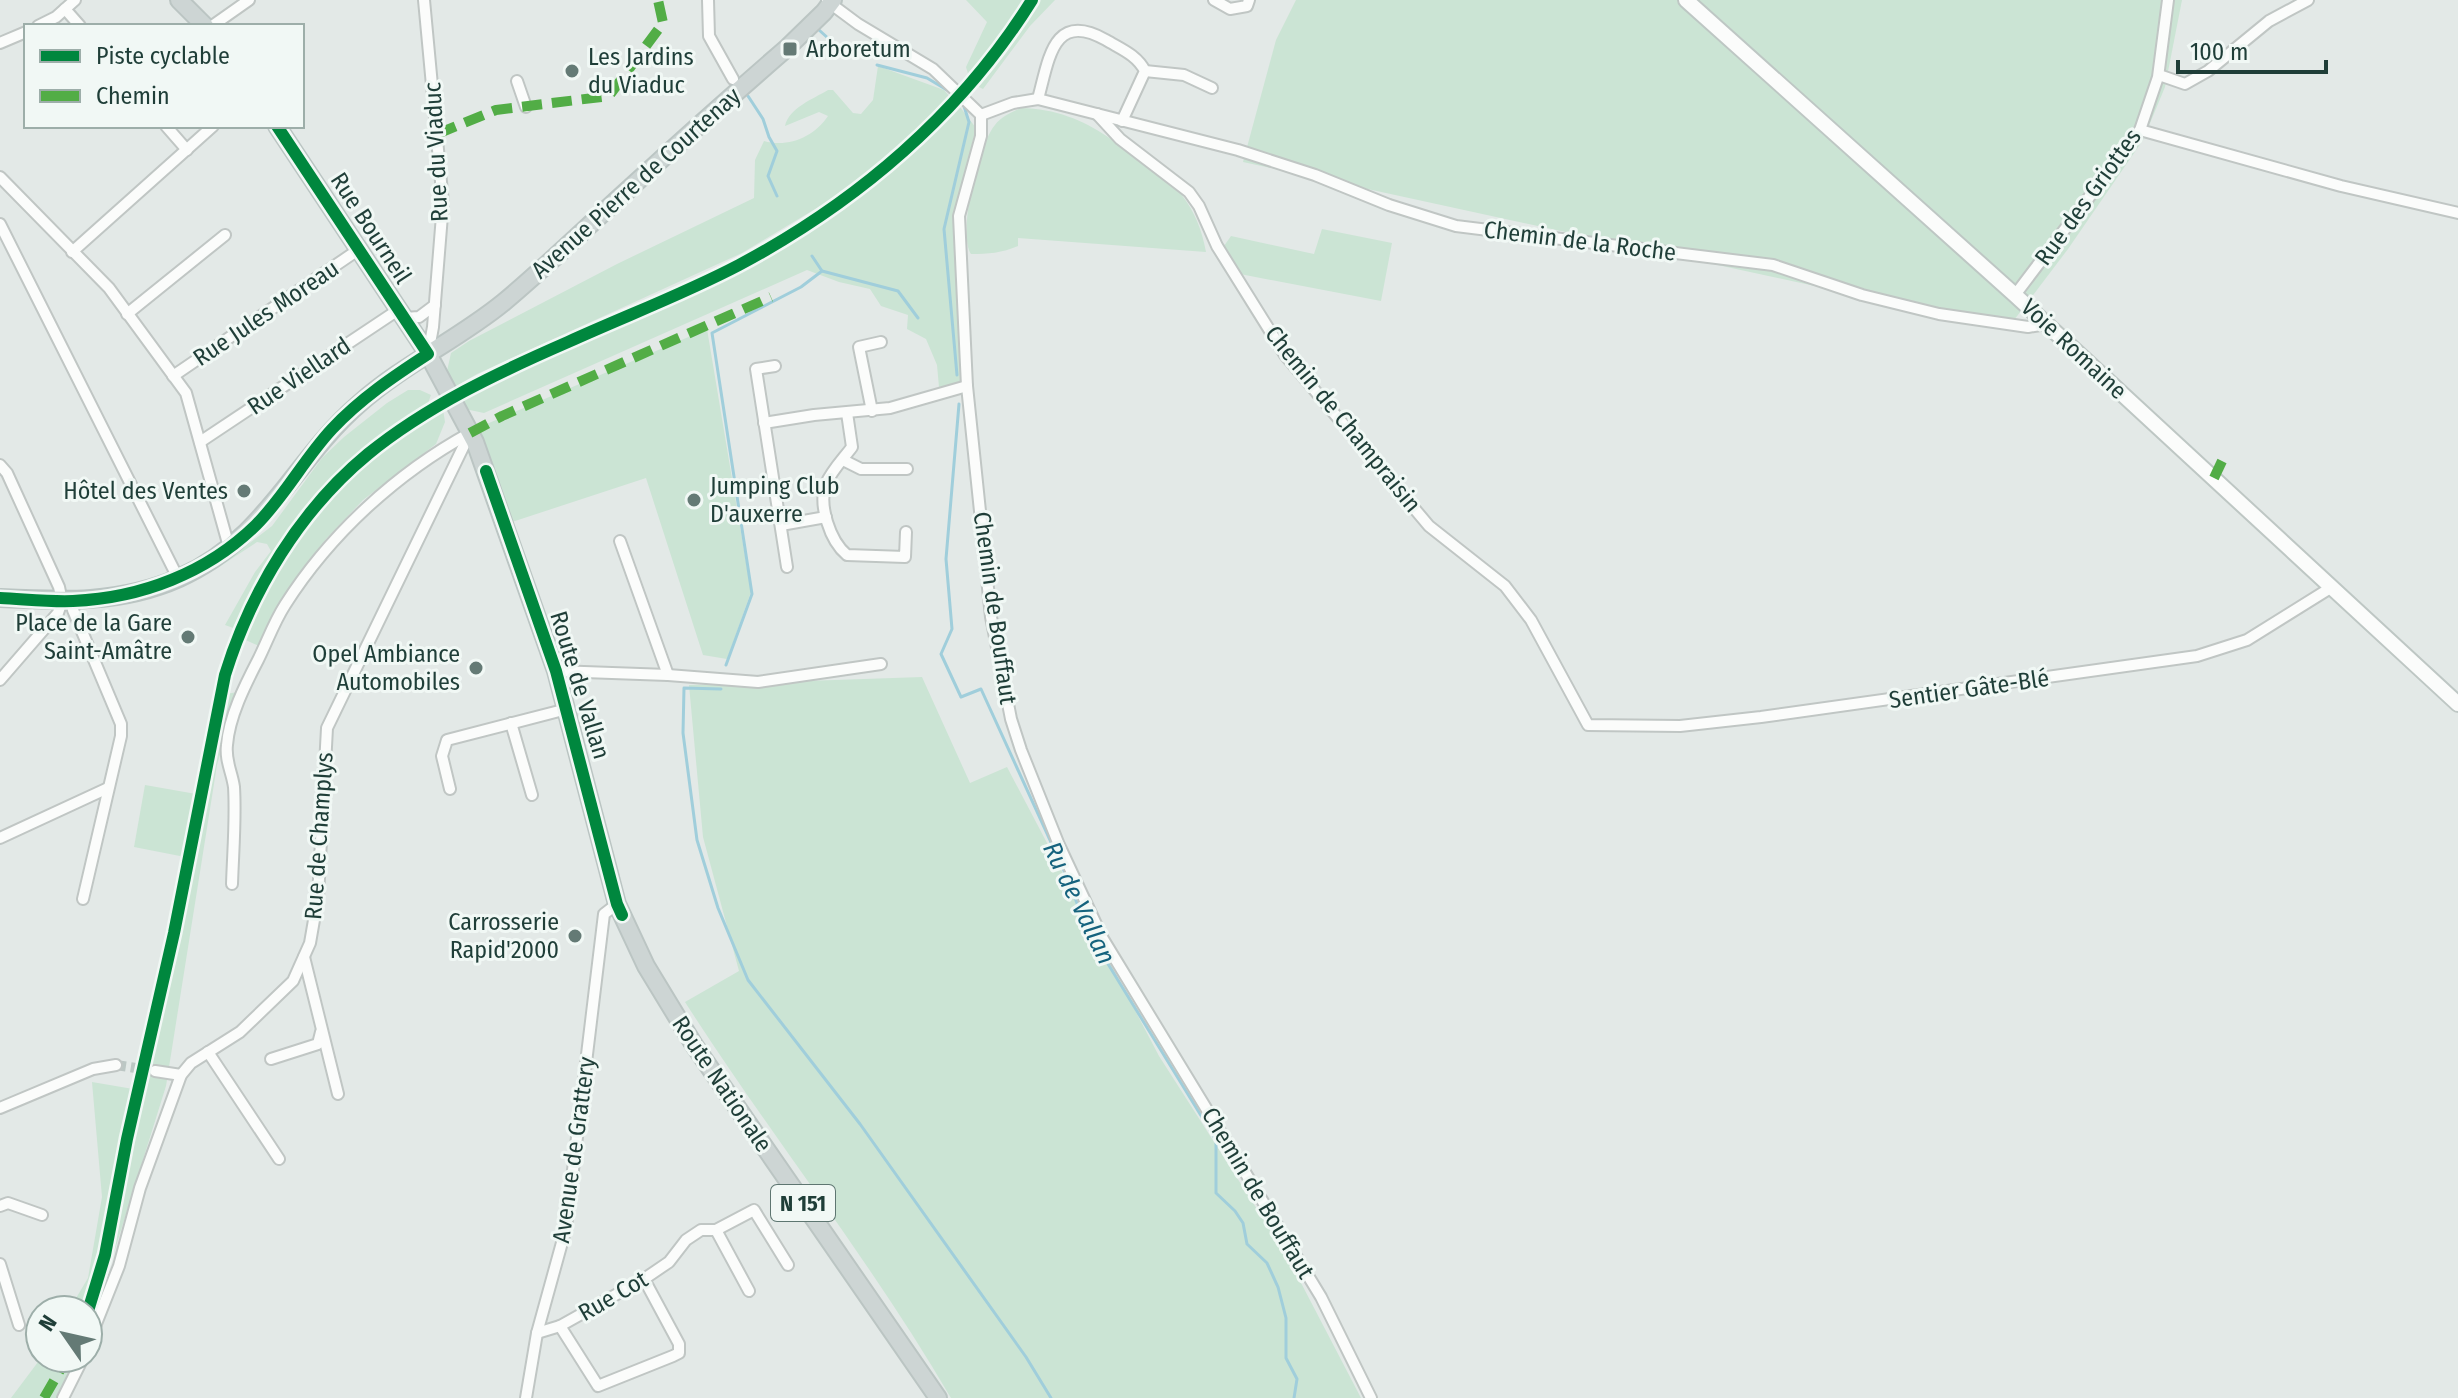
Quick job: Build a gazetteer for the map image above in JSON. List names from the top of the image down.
{
  "streets": {
    "main road": [
      "Avenue Pierre de Courtenay",
      "Rue Bourneil",
      "Voie Romaine",
      "Route de Vallan",
      "Route Nationale",
      "N 151"
    ],
    "street": [
      "Rue du Viaduc",
      "Rue des Griottes",
      "Chemin de la Roche",
      "Rue Jules Moreau",
      "Rue Viellard",
      "Chemin de Champraisin",
      "Chemin de Bouffaut",
      "Sentier Gâte-Blé",
      "Rue de Champlys",
      "Avenue de Grattery",
      "Rue Cot"
    ]
  },
  "crossings": [
    ["Rue du Viaduc", "Avenue Pierre de Courtenay"],
    ["Rue du Viaduc", "Rue Bourneil"],
    ["Rue du Viaduc", "N 151"],
    ["Avenue Pierre de Courtenay", "Rue Bourneil"],
    ["Avenue Pierre de Courtenay", "N 151"],
    ["Rue des Griottes", "Voie Romaine"],
    ["Rue Bourneil", "Rue Jules Moreau"],
    ["Rue Bourneil", "Rue Viellard"],
    ["Rue Bourneil", "N 151"],
    ["Chemin de la Roche", "Voie Romaine"],
    ["Chemin de la Roche", "Chemin de Champraisin"],
    ["Chemin de la Roche", "Chemin de Bouffaut"],
    ["Voie Romaine", "Sentier Gâte-Blé"],
    ["Chemin de Champraisin", "Sentier Gâte-Blé"],
    ["Route de Vallan", "Rue de Champlys"],
    ["Route de Vallan", "Route Nationale"],
    ["Route de Vallan", "Avenue de Grattery"],
    ["Route de Vallan", "N 151"],
    ["Rue de Champlys", "N 151"],
    ["Avenue de Grattery", "Rue Cot"]
  ],
  "water": ["Ru de Vallan"],
  "places": {
    "transit": ["Arboretum"],
    "other": [
      "Les Jardins du Viaduc",
      "Hôtel des Ventes",
      "Jumping Club D'auxerre",
      "Place de la Gare Saint-Amâtre",
      "Opel Ambiance Automobiles",
      "Carrosserie Rapid'2000"
    ]
  },
  "legend": ["Piste cyclable", "Chemin"],
  "scale_bar": "100 m",
  "north": "top left"
}
